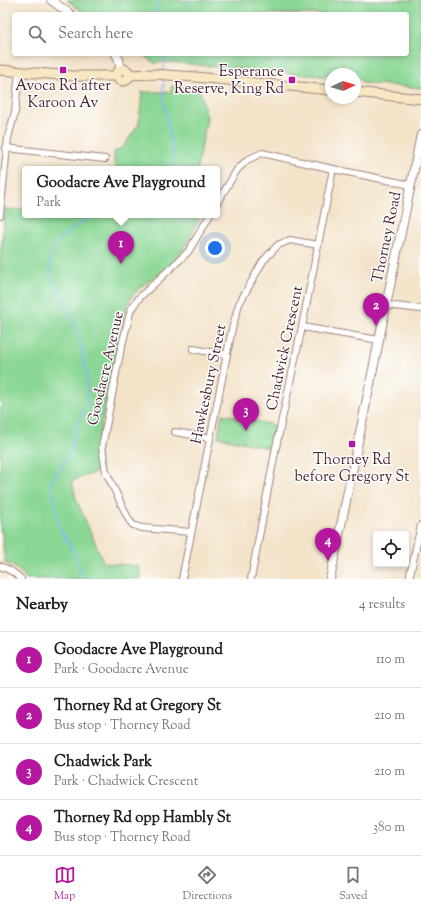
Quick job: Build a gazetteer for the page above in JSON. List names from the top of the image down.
{
  "streets": {
    "street": [
      "Thorney Road",
      "Chadwick Crescent",
      "Goodacre Avenue",
      "Hawkesbury Street"
    ]
  },
  "crossings": [
    ["Chadwick Crescent", "Hawkesbury Street"],
    ["Goodacre Avenue", "Hawkesbury Street"]
  ],
  "places": {
    "transit": ["Avoca Rd after Karoon Av", "Esperance Reserve, King Rd", "Thorney Rd before Gregory St"]
  },
  "north": "right",
  "page": {
    "search": "Search here",
    "popup": ["Goodacre Ave Playground", "Park"],
    "pins": [
      "1",
      "2",
      "3",
      "4"
    ],
    "heading": ["Nearby", "4 results"],
    "list": [
      {
        "mark": "1",
        "name": "Goodacre Ave Playground",
        "note": "Park · Goodacre Avenue",
        "value": "110 m"
      },
      {
        "mark": "2",
        "name": "Thorney Rd at Gregory St",
        "note": "Bus stop · Thorney Road",
        "value": "210 m"
      },
      {
        "mark": "3",
        "name": "Chadwick Park",
        "note": "Park · Chadwick Crescent",
        "value": "210 m"
      },
      {
        "mark": "4",
        "name": "Thorney Rd opp Hambly St",
        "note": "Bus stop · Thorney Road",
        "value": "380 m"
      }
    ],
    "nav": ["Map", "Directions", "Saved"]
  }
}
